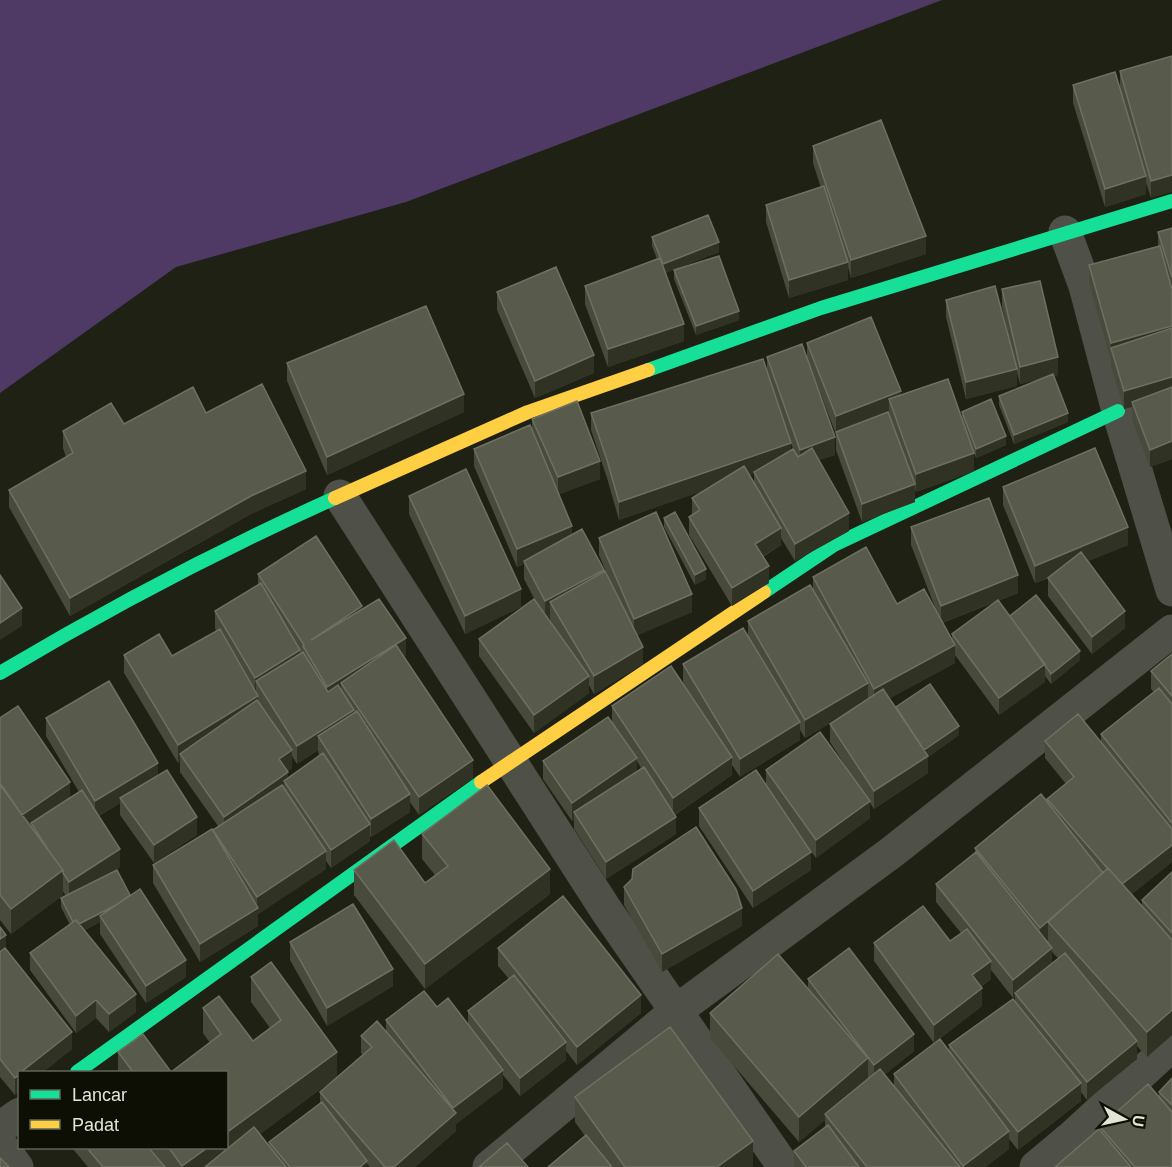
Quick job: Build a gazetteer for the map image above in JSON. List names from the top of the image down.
{
  "legend": ["Lancar", "Padat"],
  "north": "right"
}
